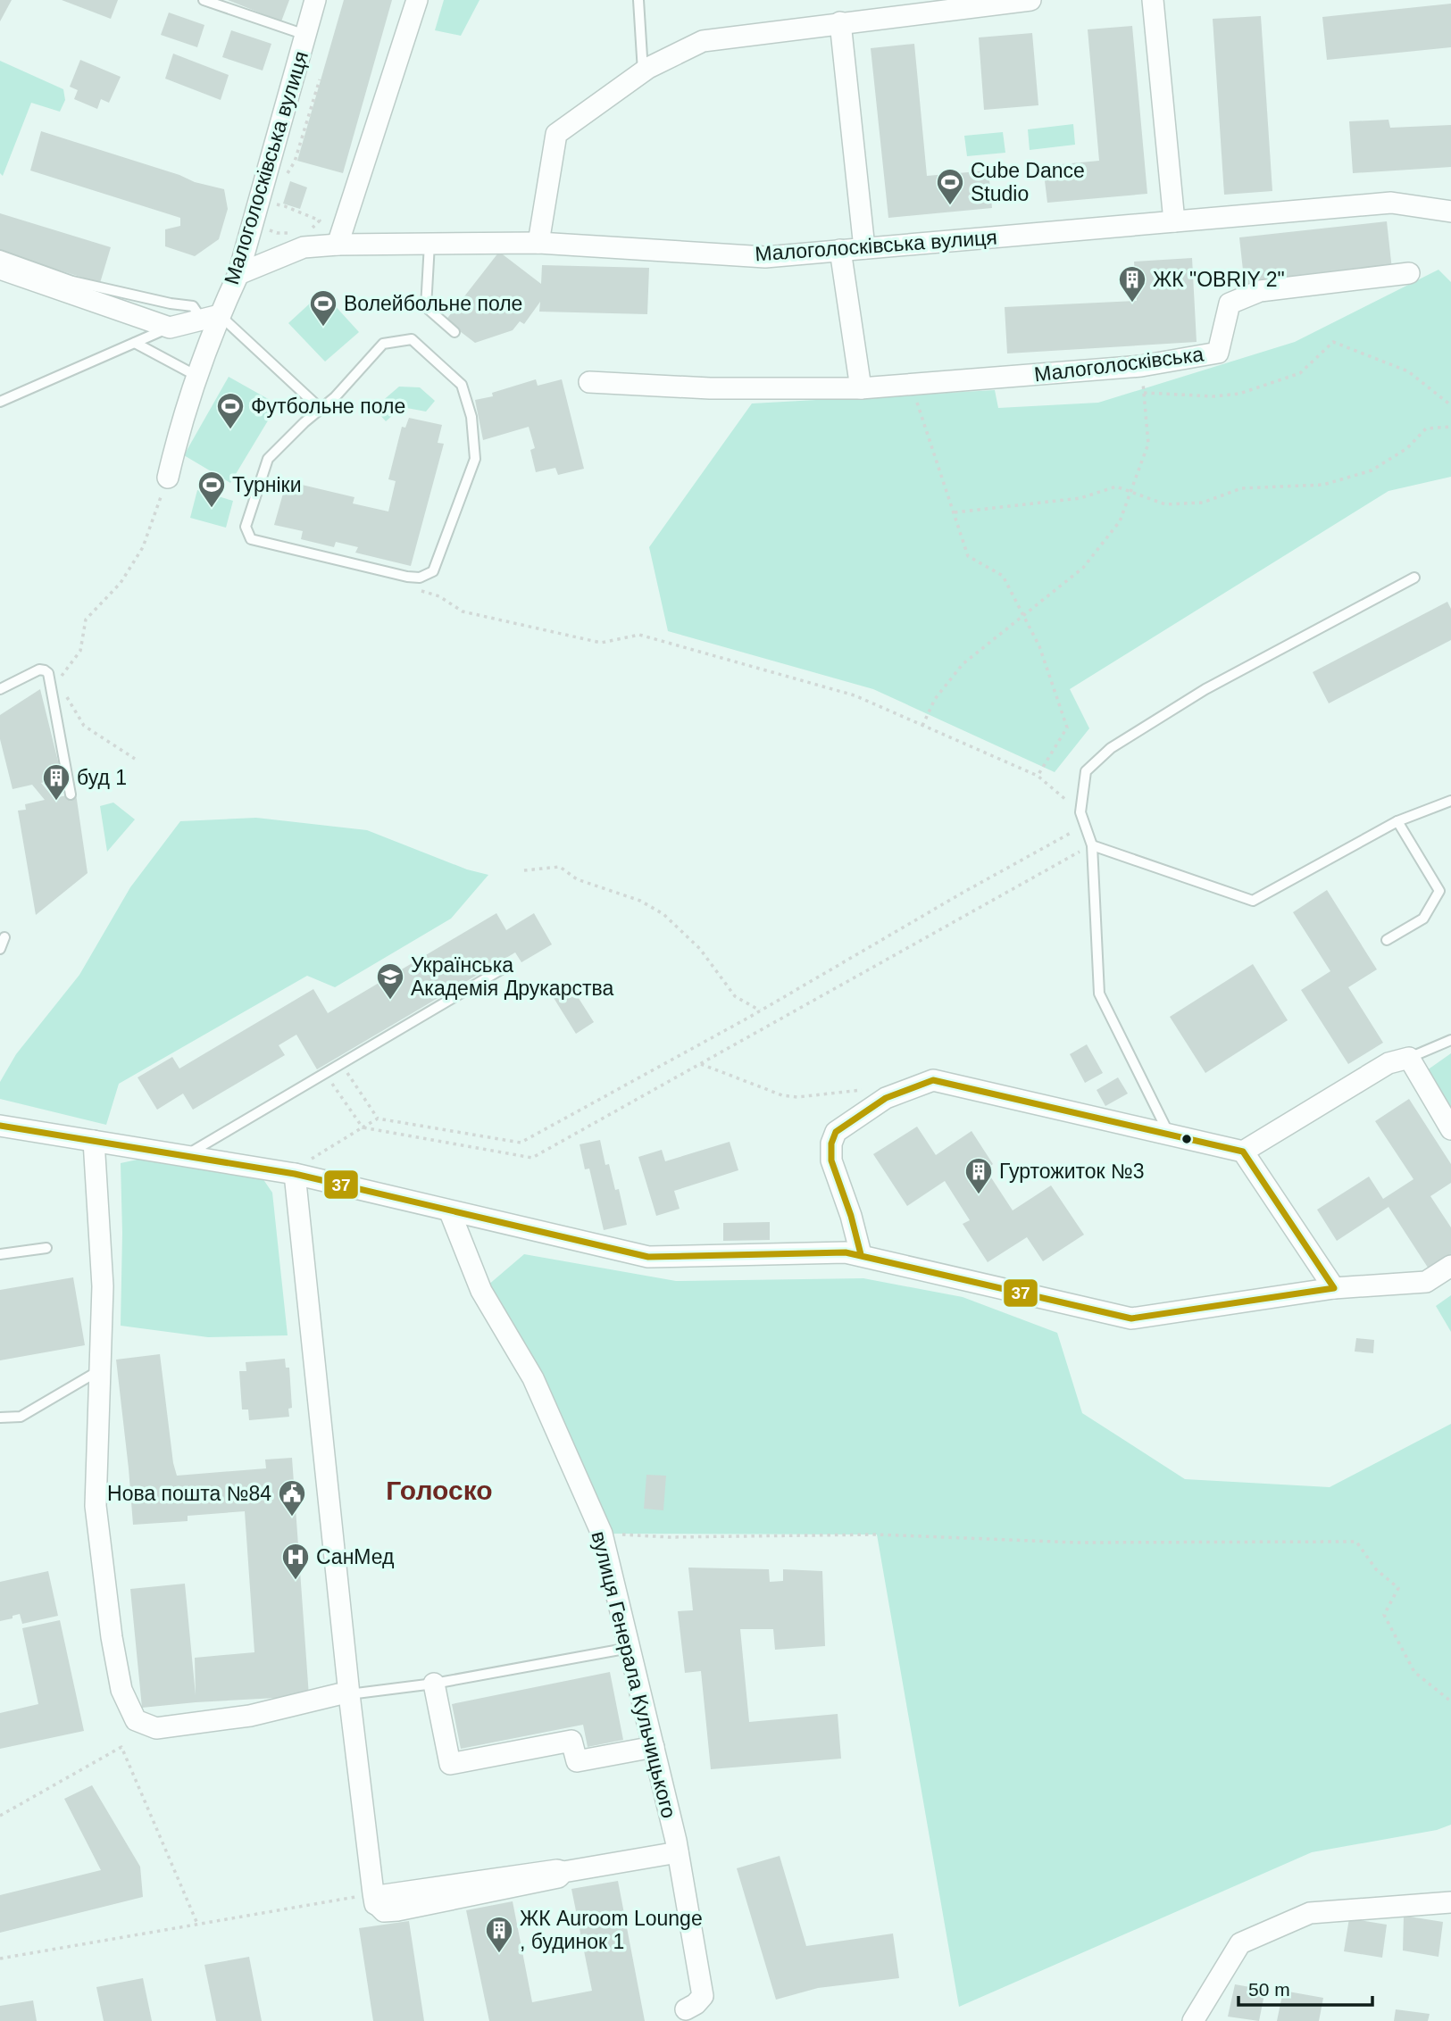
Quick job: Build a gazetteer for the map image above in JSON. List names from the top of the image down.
{
  "streets": {
    "street": ["Малоголосківська вулиця", "Малоголосківська", "вулиця Генерала Кульчицького"]
  },
  "districts": ["Голоско"],
  "places": {
    "sports": [
      "Cube Dance Studio",
      "Волейбольне поле",
      "Футбольне поле",
      "Турніки"
    ],
    "building": [
      "ЖК \"OBRIY 2\"",
      "буд 1",
      "Гуртожиток №3",
      "ЖК Auroom Lounge , будинок 1"
    ],
    "school or university": ["Українська Академія Друкарства"],
    "public building": ["Нова пошта №84"],
    "hospital": ["СанМед"]
  },
  "lines": ["transit line 37"],
  "scale_bar": "50 m"
}
